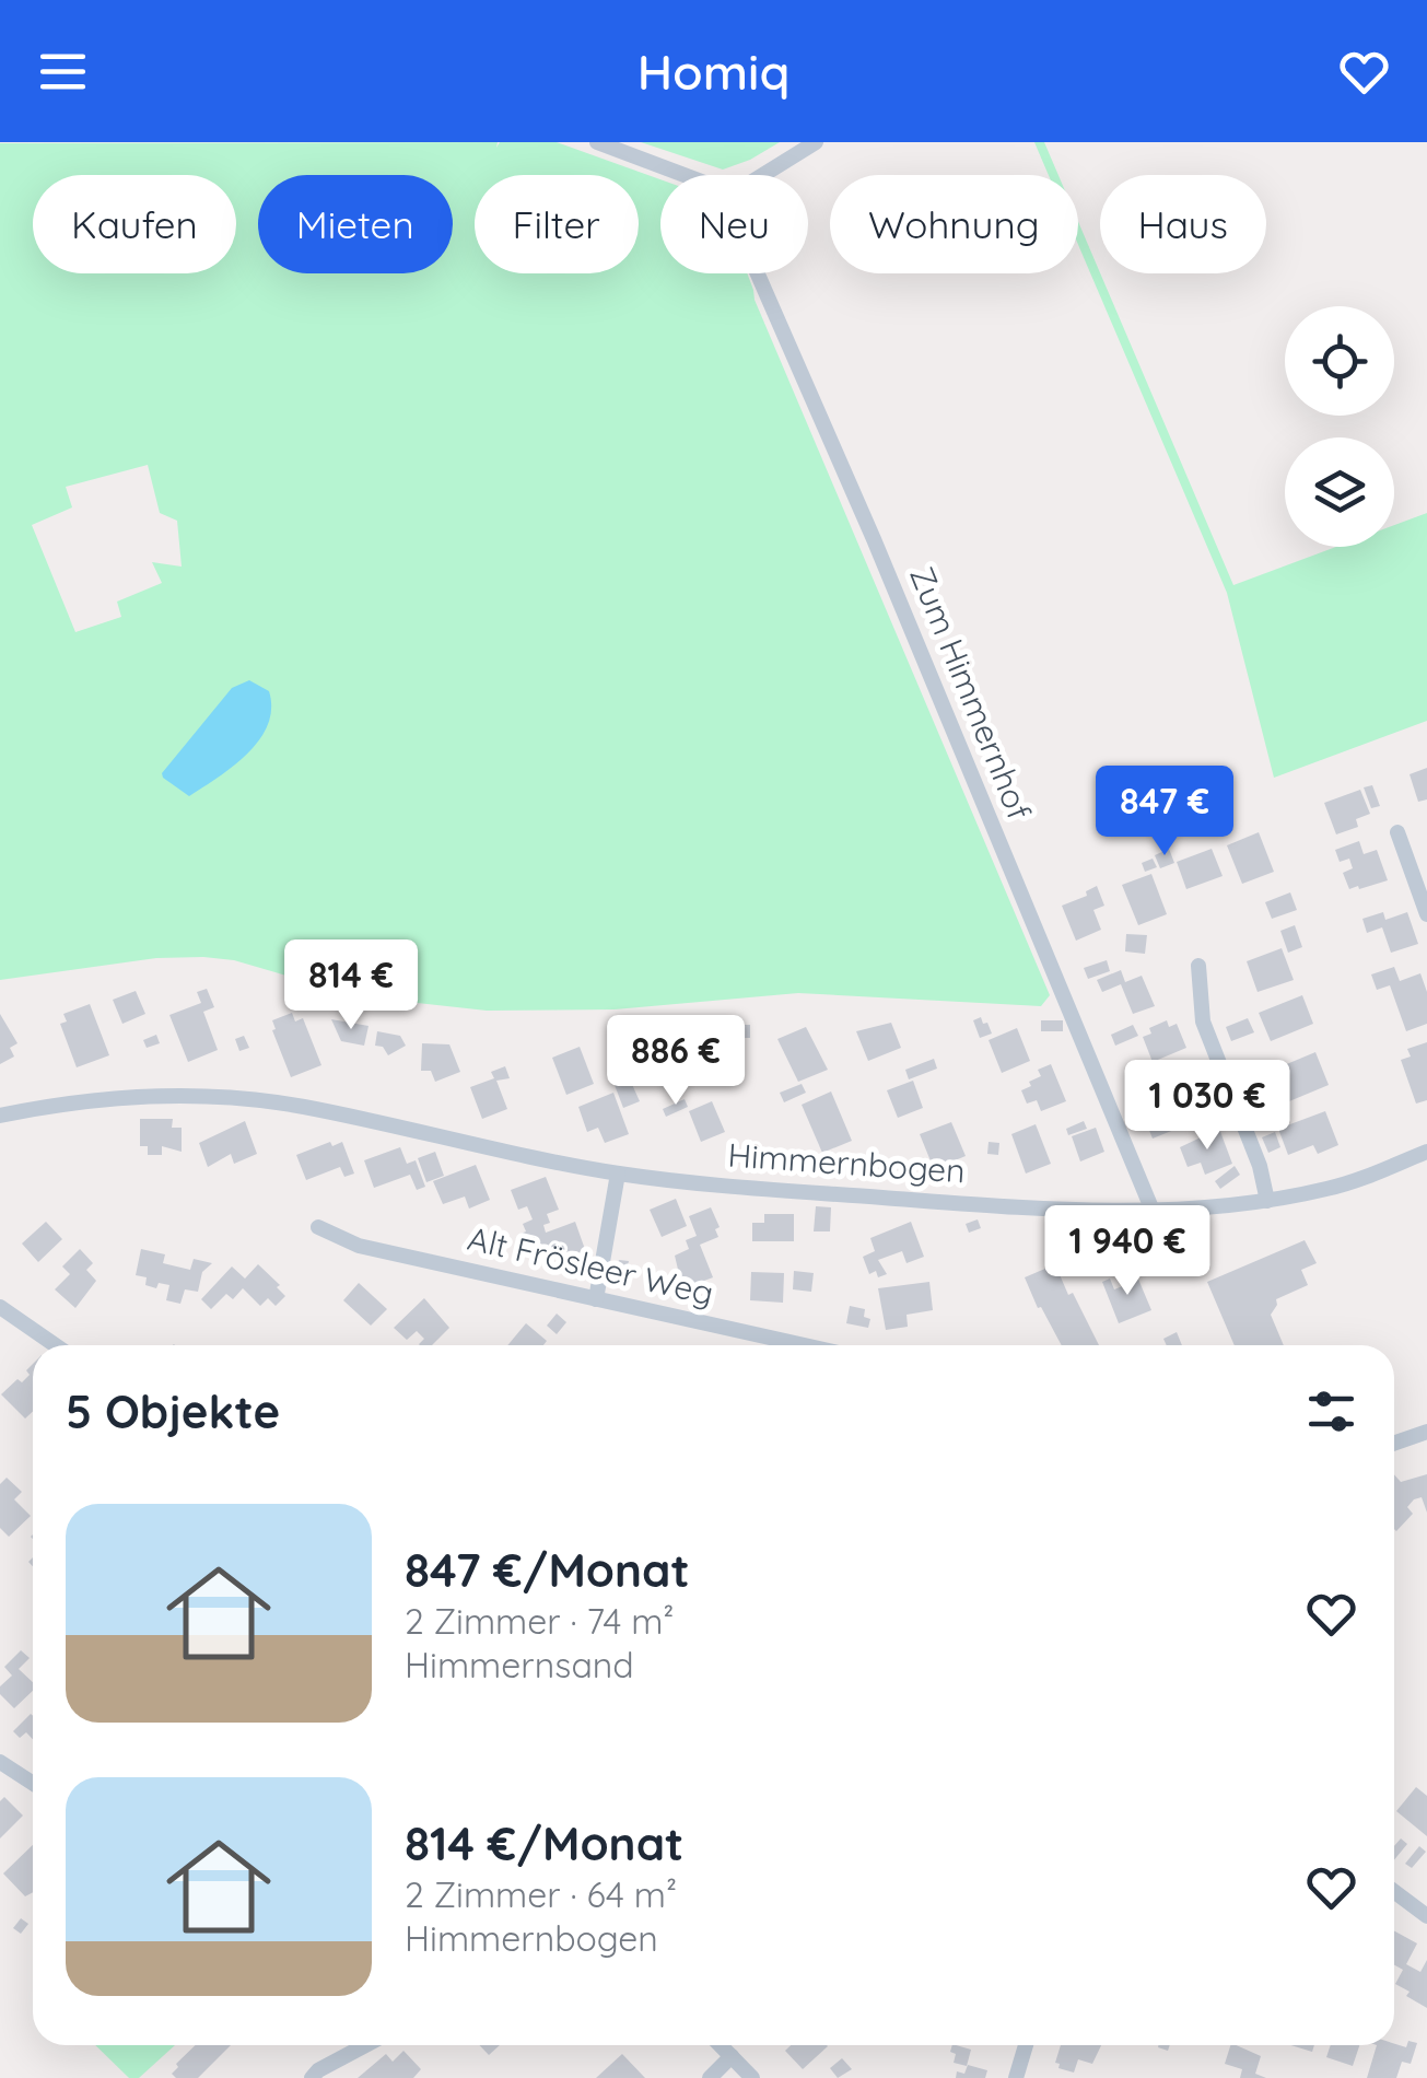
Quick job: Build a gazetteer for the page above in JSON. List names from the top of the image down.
{
  "streets": {
    "street": ["Zum Himmernhof", "Himmernbogen", "Alt Frösleer Weg"]
  },
  "crossings": [
    ["Zum Himmernhof", "Himmernbogen"]
  ],
  "page": {
    "header": "Homiq",
    "chip": [
      "Kaufen",
      "Mieten",
      "Filter",
      "Neu",
      "Wohnung",
      "Haus"
    ],
    "price": [
      "847 €",
      "814 €",
      "886 €",
      "1 030 €",
      "1 940 €"
    ],
    "heading": "5 Objekte",
    "list": [
      {
        "name": "847 €/Monat",
        "note": "2 Zimmer · 74 m² · Himmernsand"
      },
      {
        "name": "814 €/Monat",
        "note": "2 Zimmer · 64 m² · Himmernbogen"
      }
    ]
  }
}
